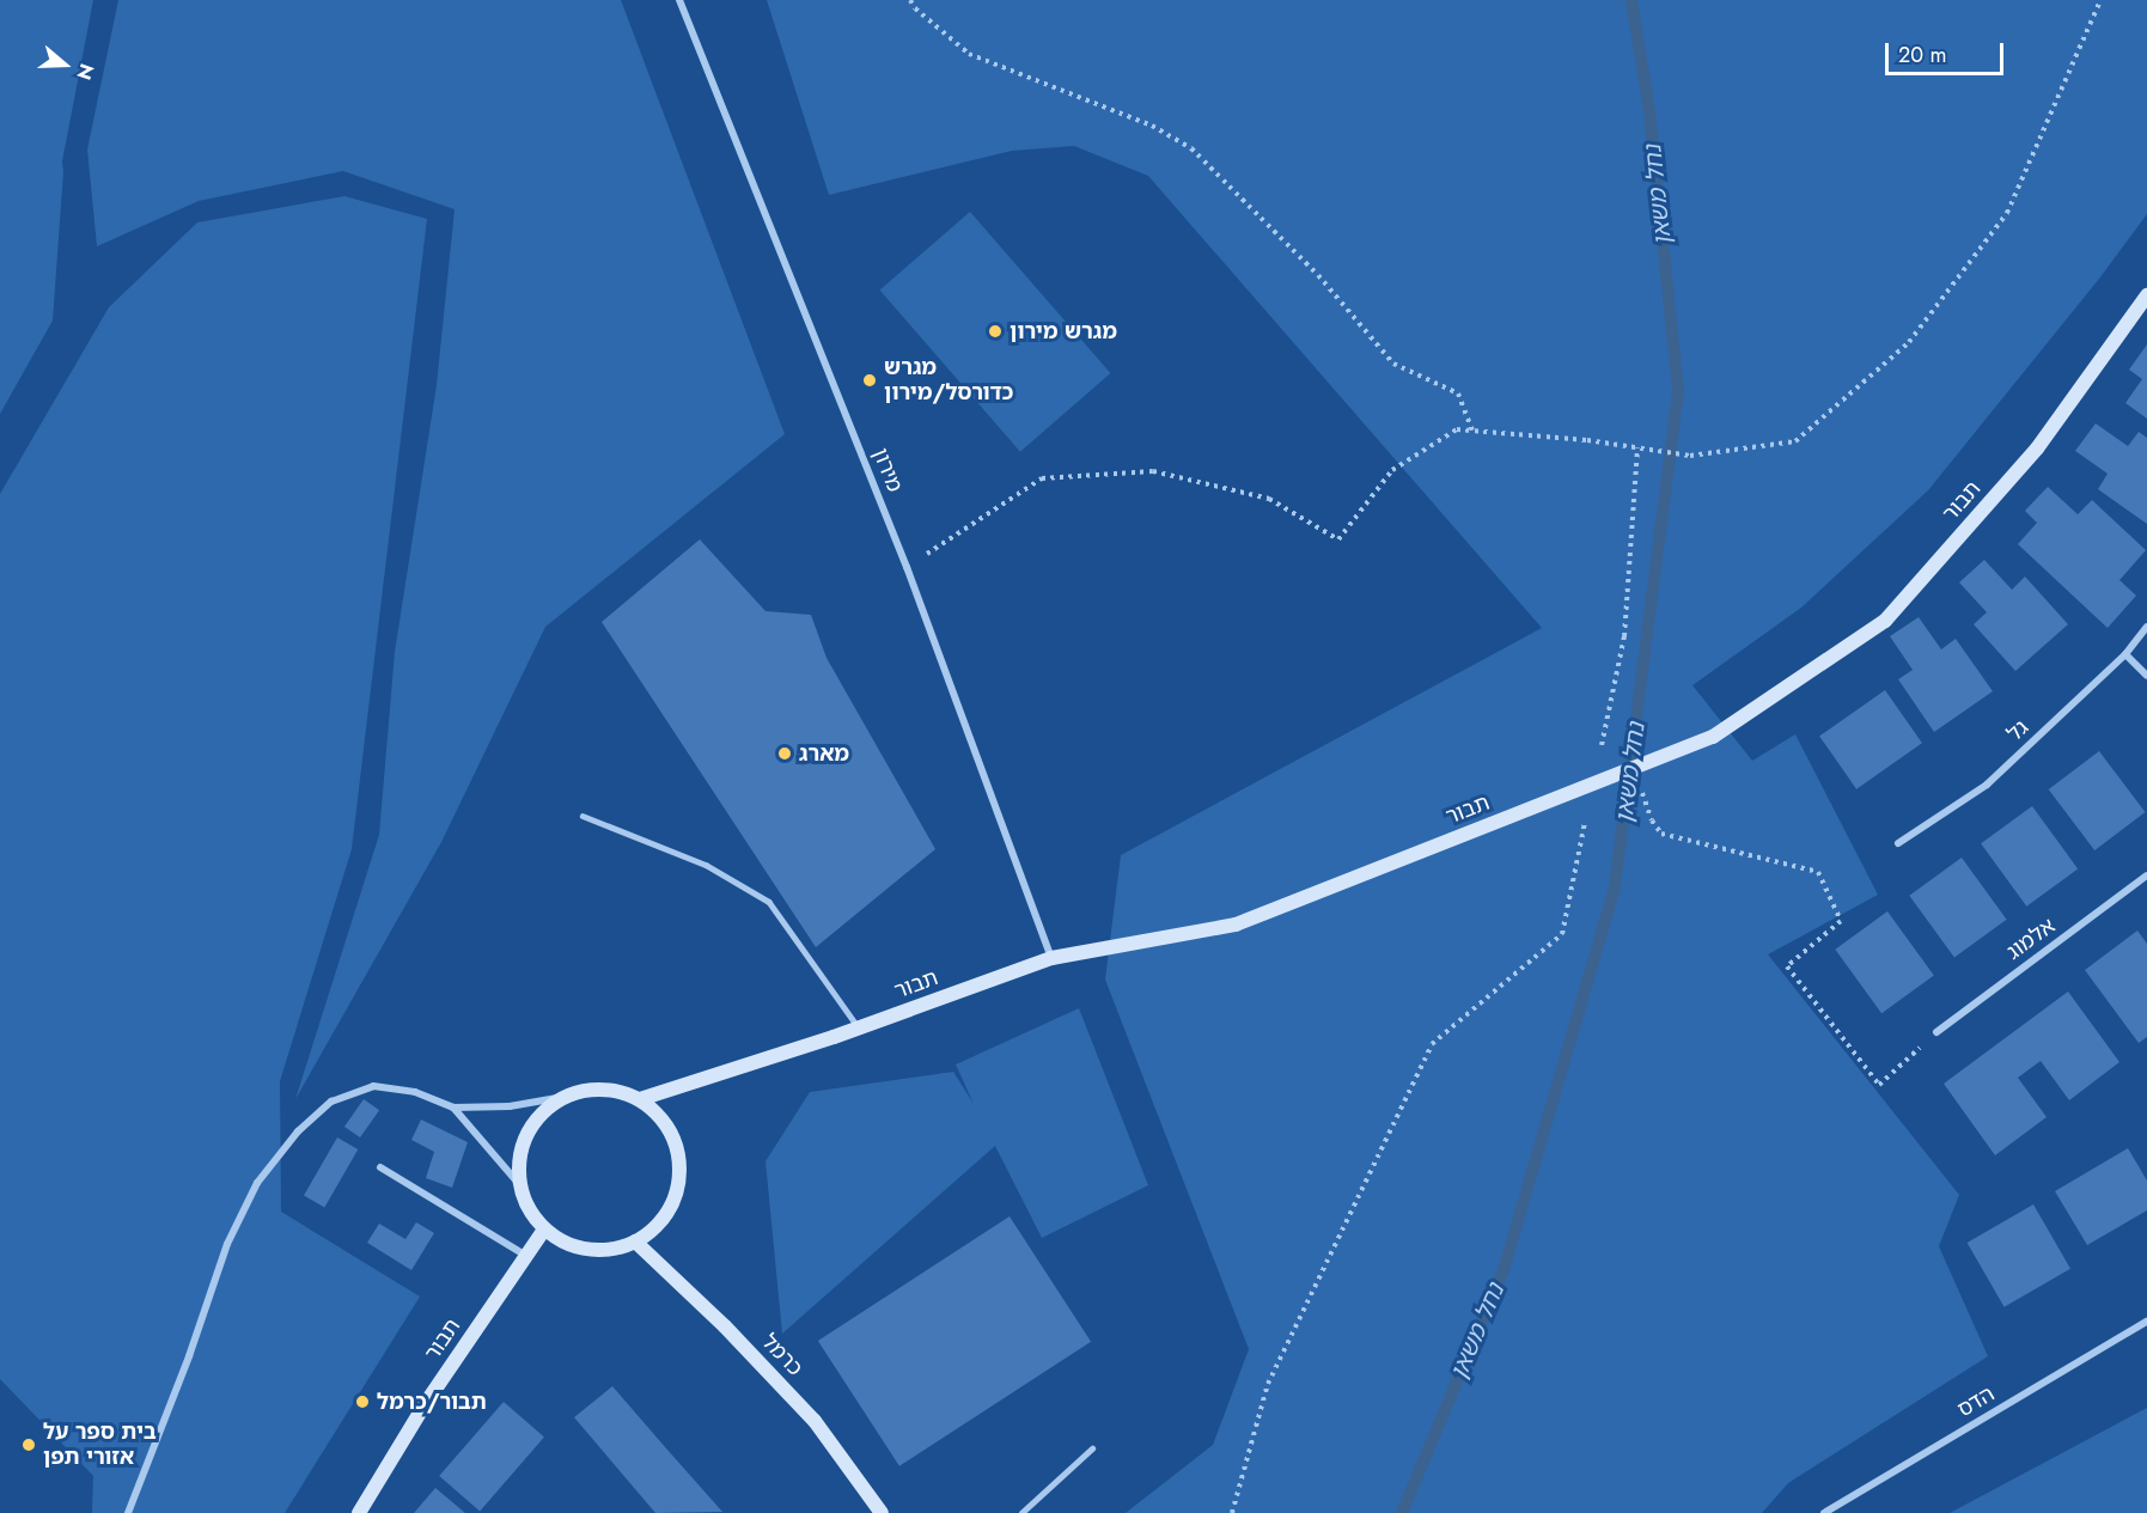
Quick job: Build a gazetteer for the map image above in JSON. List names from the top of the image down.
{
  "streets": {
    "street": [
      "מירון",
      "תבור",
      "גל",
      "אלמוג",
      "כרמל",
      "הדס"
    ]
  },
  "crossings": [
    ["מירון", "תבור"],
    ["תבור", "כרמל"]
  ],
  "water": ["נחל משאן"],
  "places": [
    "מגרש מירון",
    "מגרש כדורסל/מירון",
    "מארג",
    "תבור/כרמל",
    "בית ספר על אזורי תפן"
  ],
  "scale_bar": "20 m",
  "north": "right"
}
